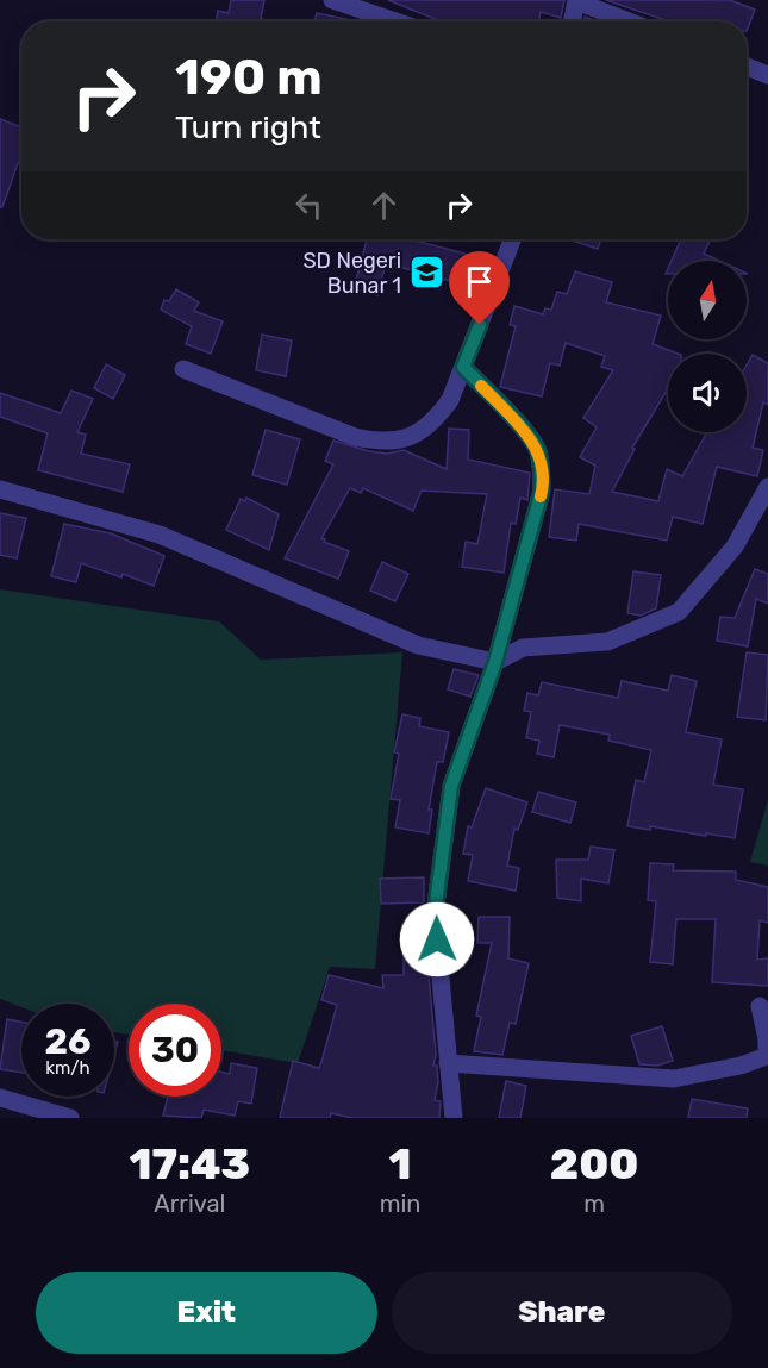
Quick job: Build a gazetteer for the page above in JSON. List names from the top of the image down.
{
  "places": {
    "school or university": ["SD Negeri Bunar 1"]
  },
  "north": "top",
  "page": {
    "turn": ["190 m", "Turn right"],
    "speed": "26 km/h",
    "limit": "30",
    "eta": [
      "17:43",
      "Arrival",
      "1",
      "min",
      "200",
      "m"
    ],
    "buttons": ["Exit", "Share"]
  }
}
